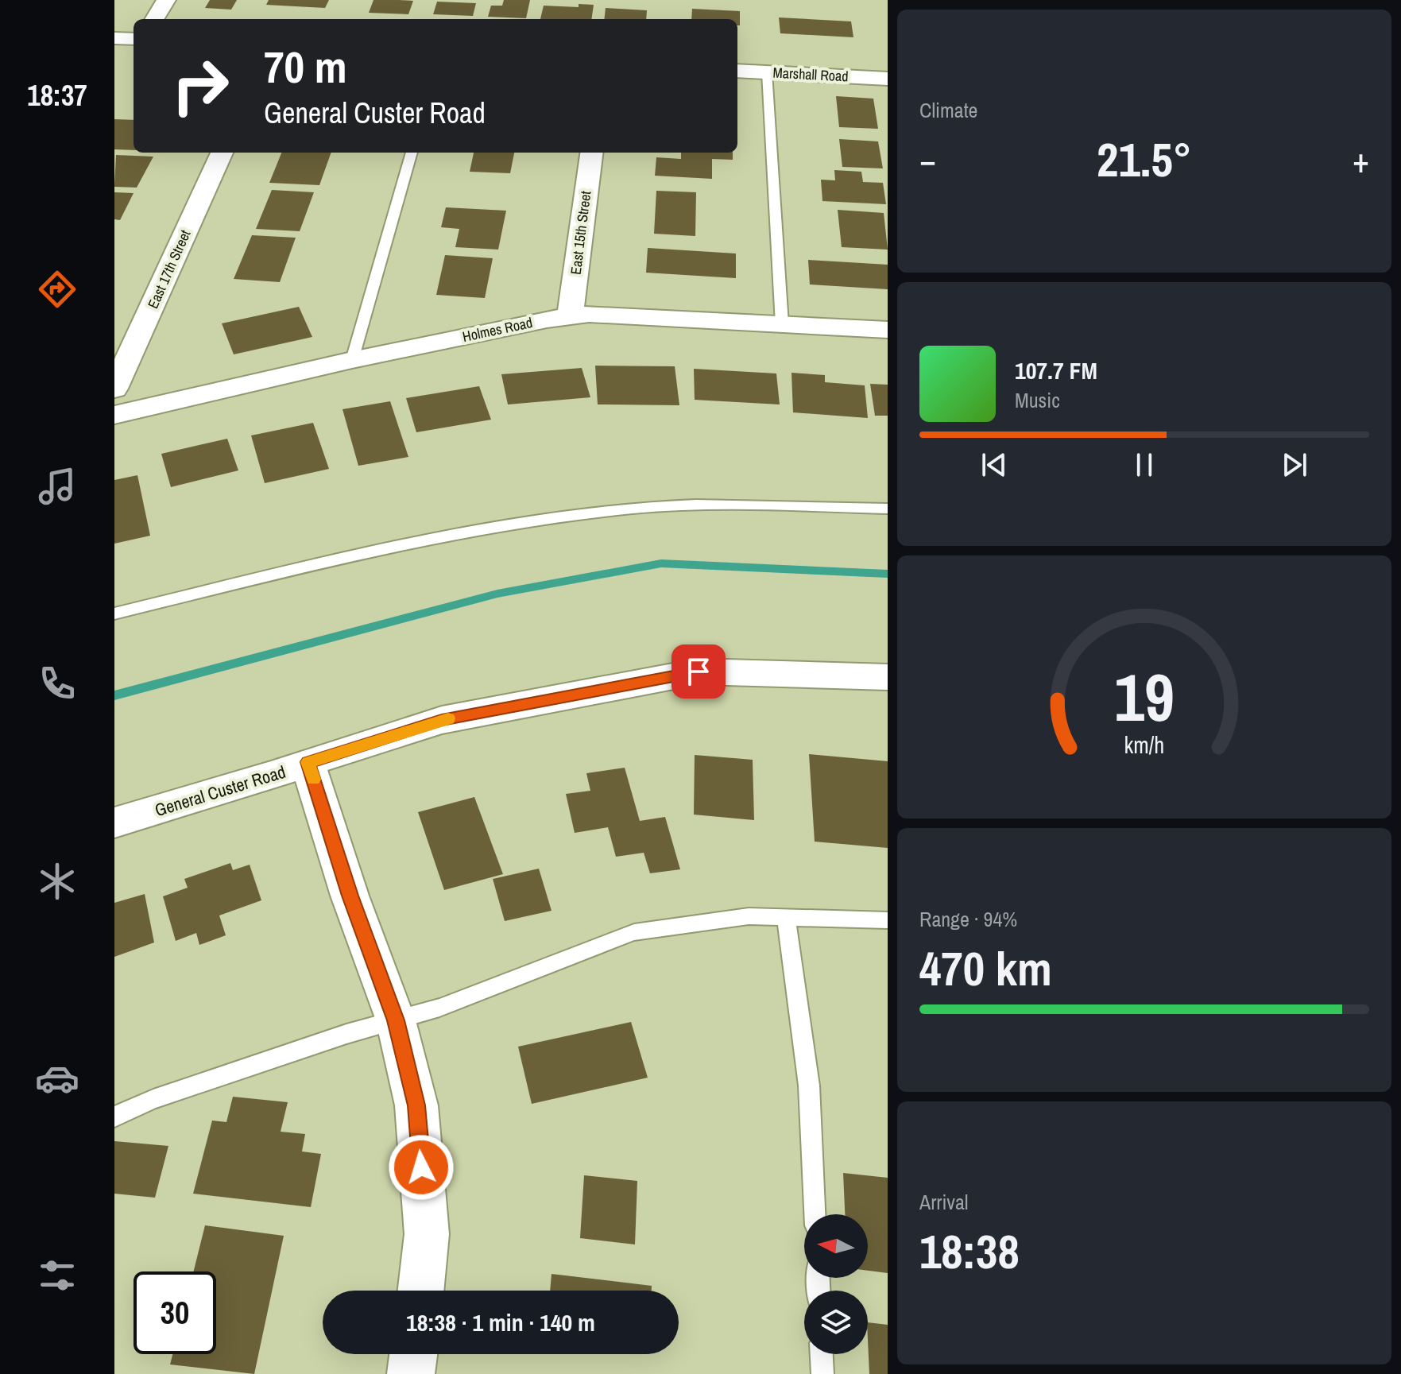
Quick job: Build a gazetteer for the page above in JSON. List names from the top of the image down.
{
  "streets": {
    "street": [
      "Marshall Road",
      "East 15th Street",
      "East 17th Street",
      "Holmes Road",
      "General Custer Road"
    ]
  },
  "crossings": [
    ["East 15th Street", "Holmes Road"]
  ],
  "north": "left",
  "page": {
    "tabs": "18:37",
    "tile": [
      "Climate",
      ["Range · 94%", "470 km"],
      ["Arrival", "18:38"]
    ],
    "turn": ["70 m", "General Custer Road"],
    "heat": ["−", "21.5°", "+"],
    "song": ["107.7 FM", "Music"],
    "limit": "30",
    "trip": "18:38 · 1 min · 140 m",
    "gauge": ["19", "km/h"]
  }
}
